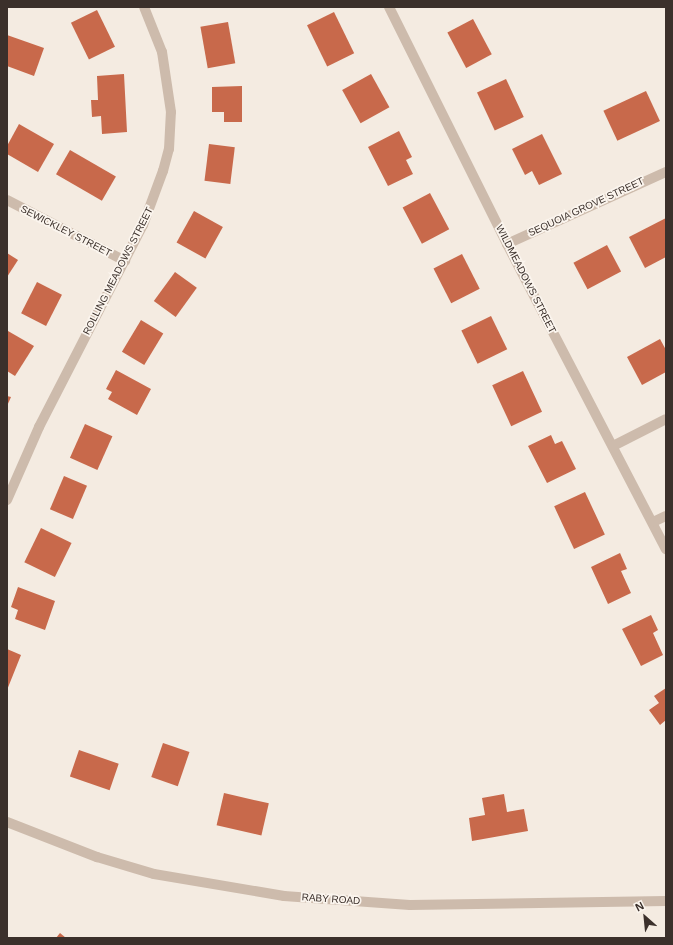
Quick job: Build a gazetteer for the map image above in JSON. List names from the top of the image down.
{
  "streets": {
    "street": [
      "SEQUOIA GROVE STREET",
      "SEWICKLEY STREET",
      "ROLLING MEADOWS STREET",
      "WILDMEADOWS STREET",
      "RABY ROAD"
    ]
  },
  "crossings": [
    ["SEQUOIA GROVE STREET", "WILDMEADOWS STREET"],
    ["SEWICKLEY STREET", "ROLLING MEADOWS STREET"]
  ],
  "north": "top left"
}
